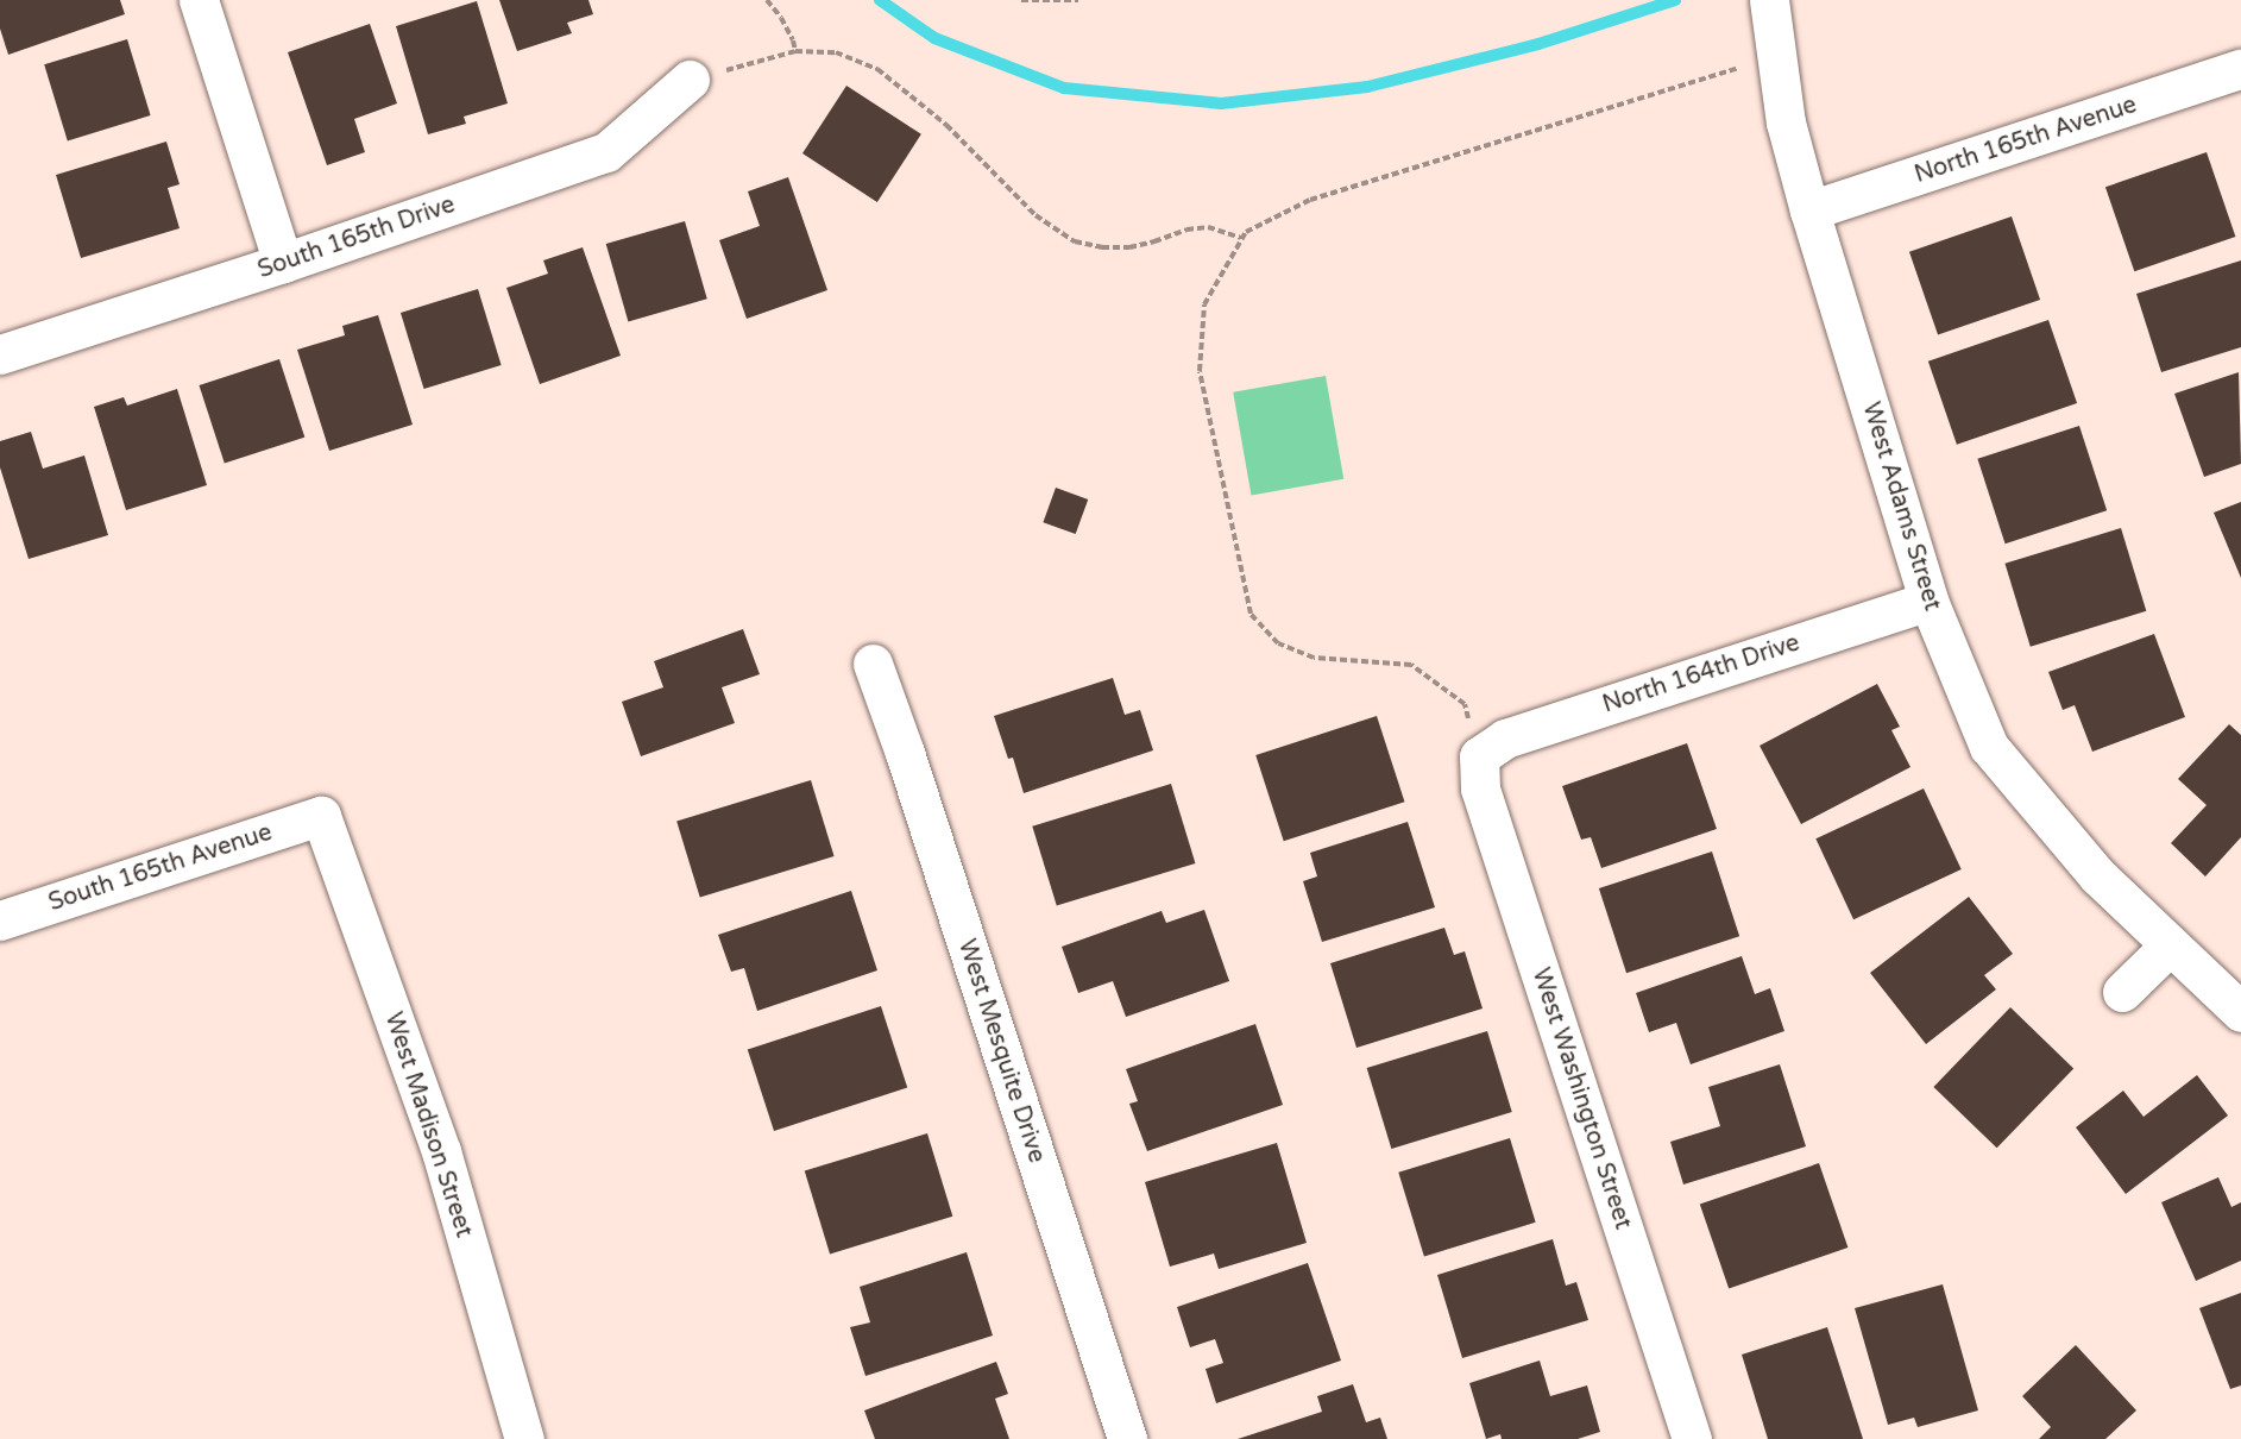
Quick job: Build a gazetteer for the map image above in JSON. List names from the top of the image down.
{
  "streets": {
    "street": [
      "North 165th Avenue",
      "South 165th Drive",
      "West Adams Street",
      "North 164th Drive",
      "South 165th Avenue",
      "West Mesquite Drive",
      "West Washington Street",
      "West Madison Street"
    ]
  },
  "crossings": [
    ["North 165th Avenue", "West Adams Street"],
    ["West Adams Street", "North 164th Drive"],
    ["North 164th Drive", "West Washington Street"],
    ["South 165th Avenue", "West Madison Street"]
  ]
}
